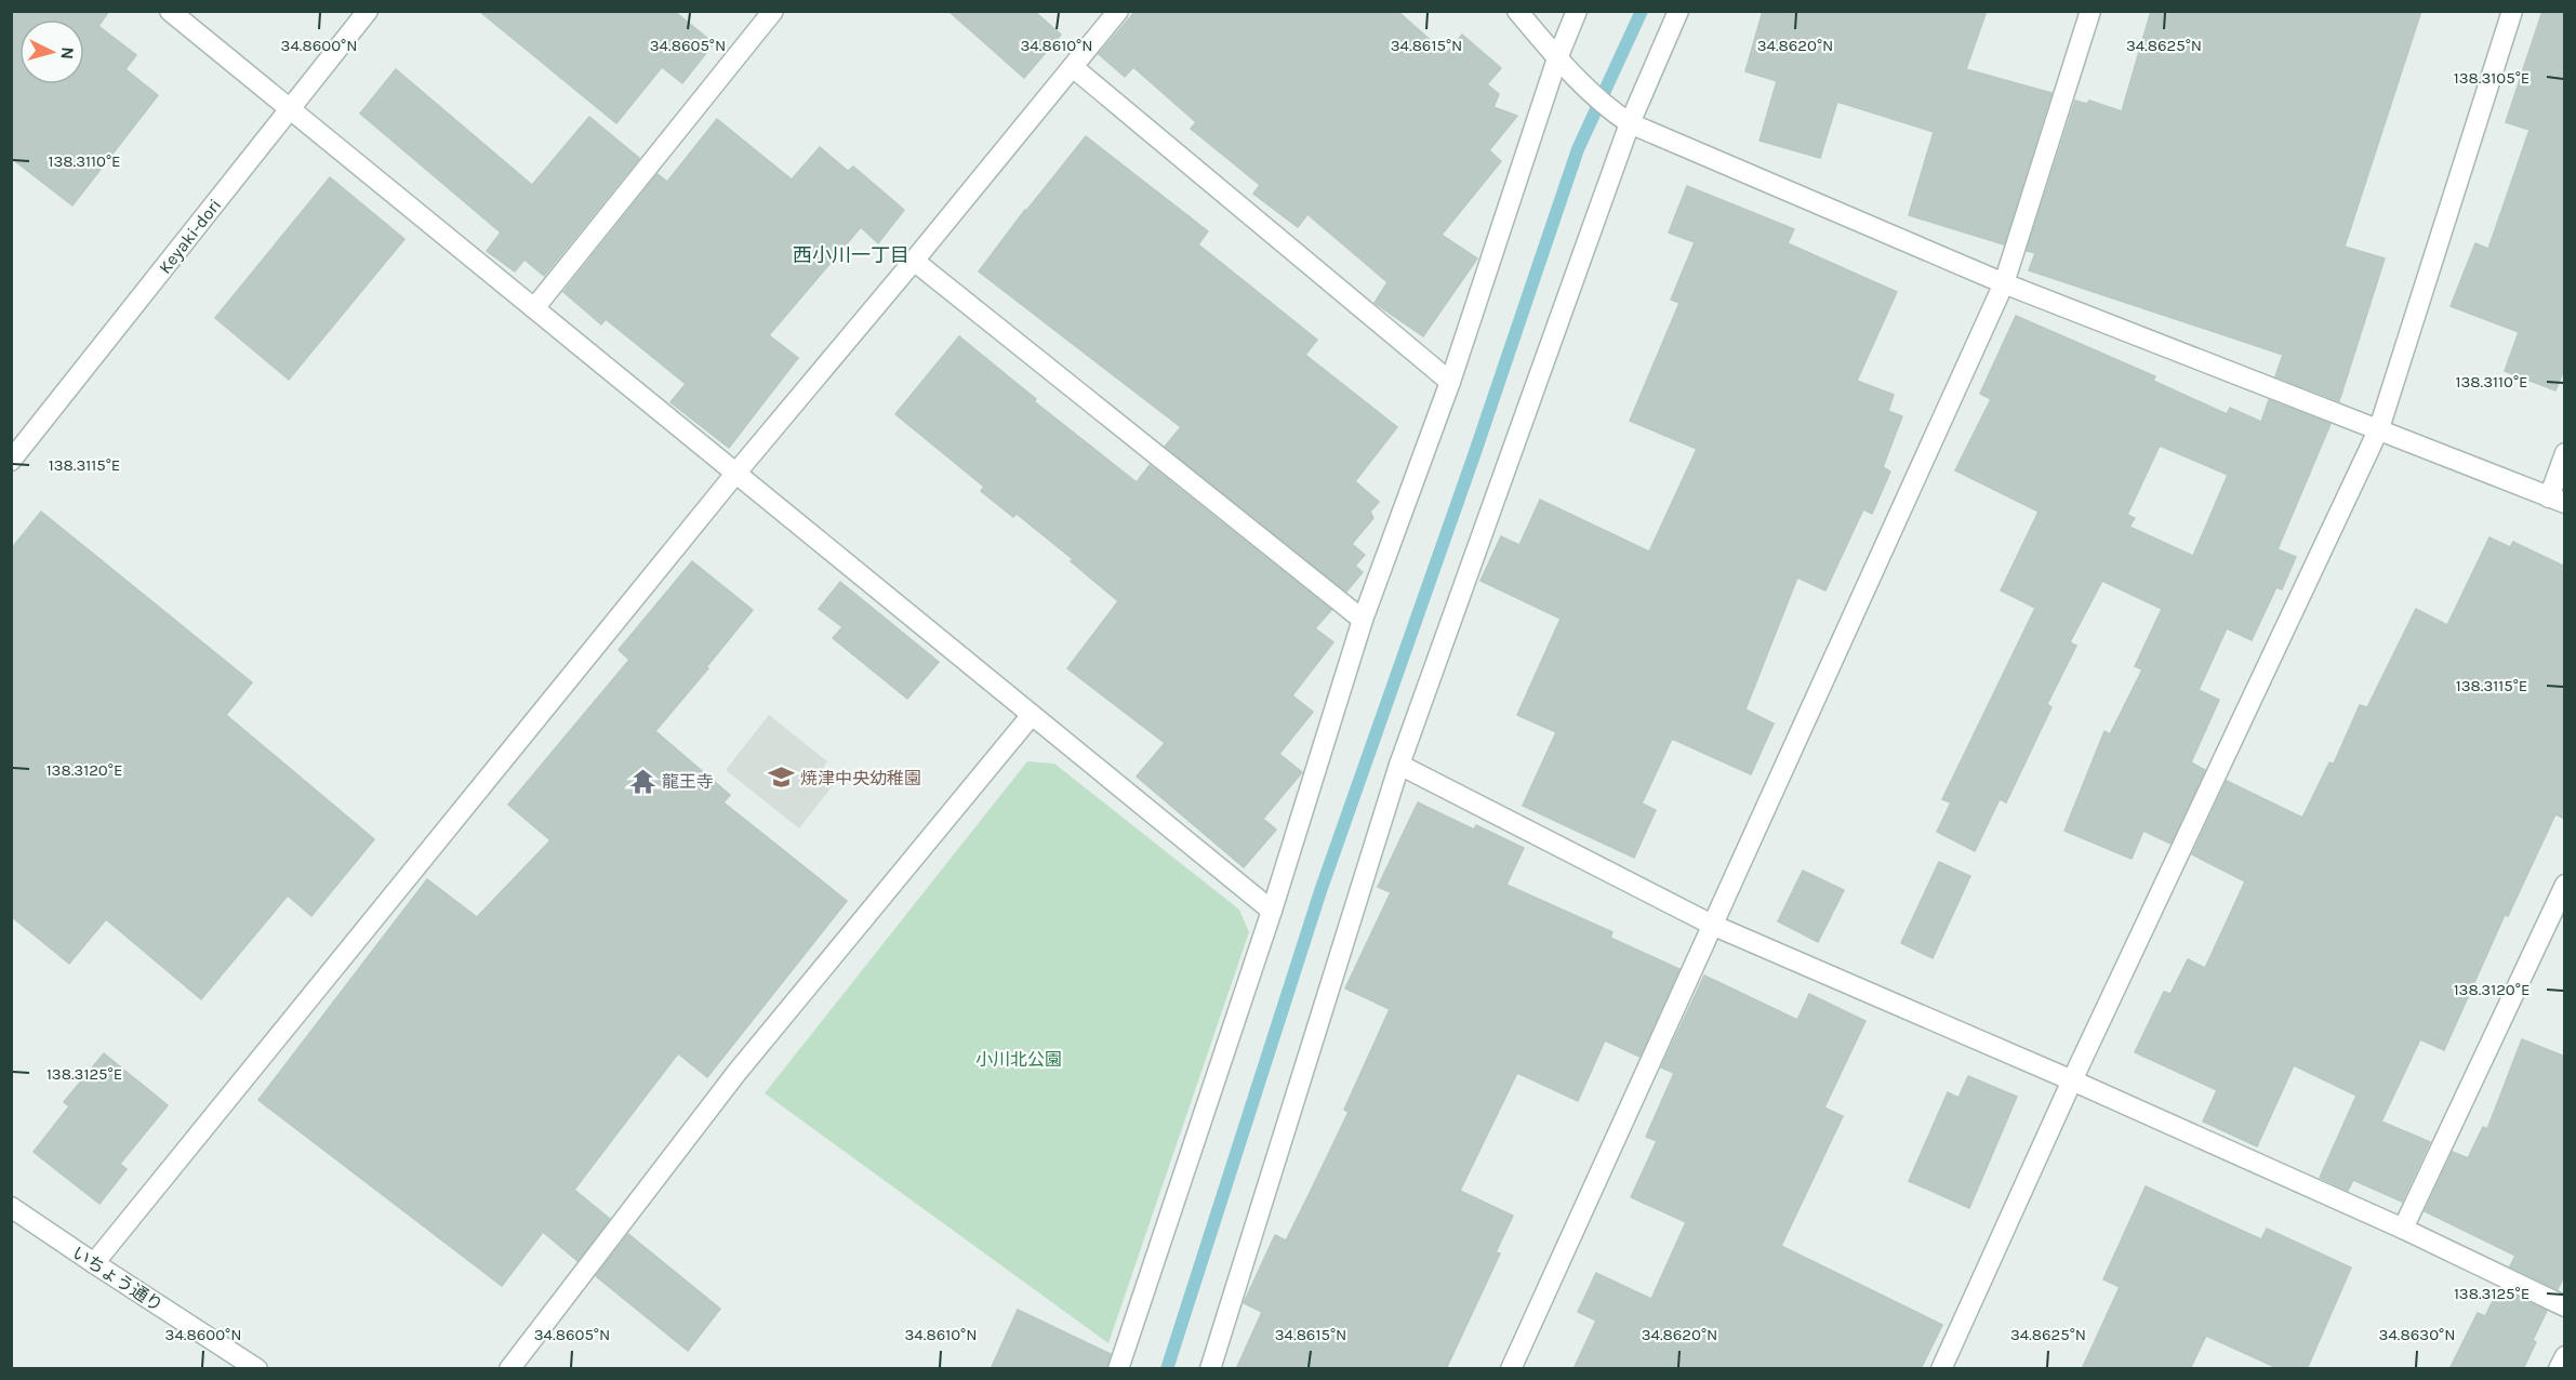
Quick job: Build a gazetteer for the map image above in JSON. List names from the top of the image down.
{
  "streets": {
    "street": ["Keyaki-dori", "いちょう通り"]
  },
  "districts": ["西小川一丁目"],
  "parks": ["小川北公園"],
  "places": {
    "school or university": ["焼津中央幼稚園"],
    "temple": ["龍王寺"]
  },
  "north": "right",
  "coordinates": [
    "34.8600°N",
    "34.8605°N",
    "34.8610°N",
    "34.8615°N",
    "34.8620°N",
    "34.8625°N",
    "138.3105°E",
    "138.3110°E",
    "138.3115°E",
    "138.3120°E",
    "138.3125°E",
    "34.8630°N"
  ]
}
